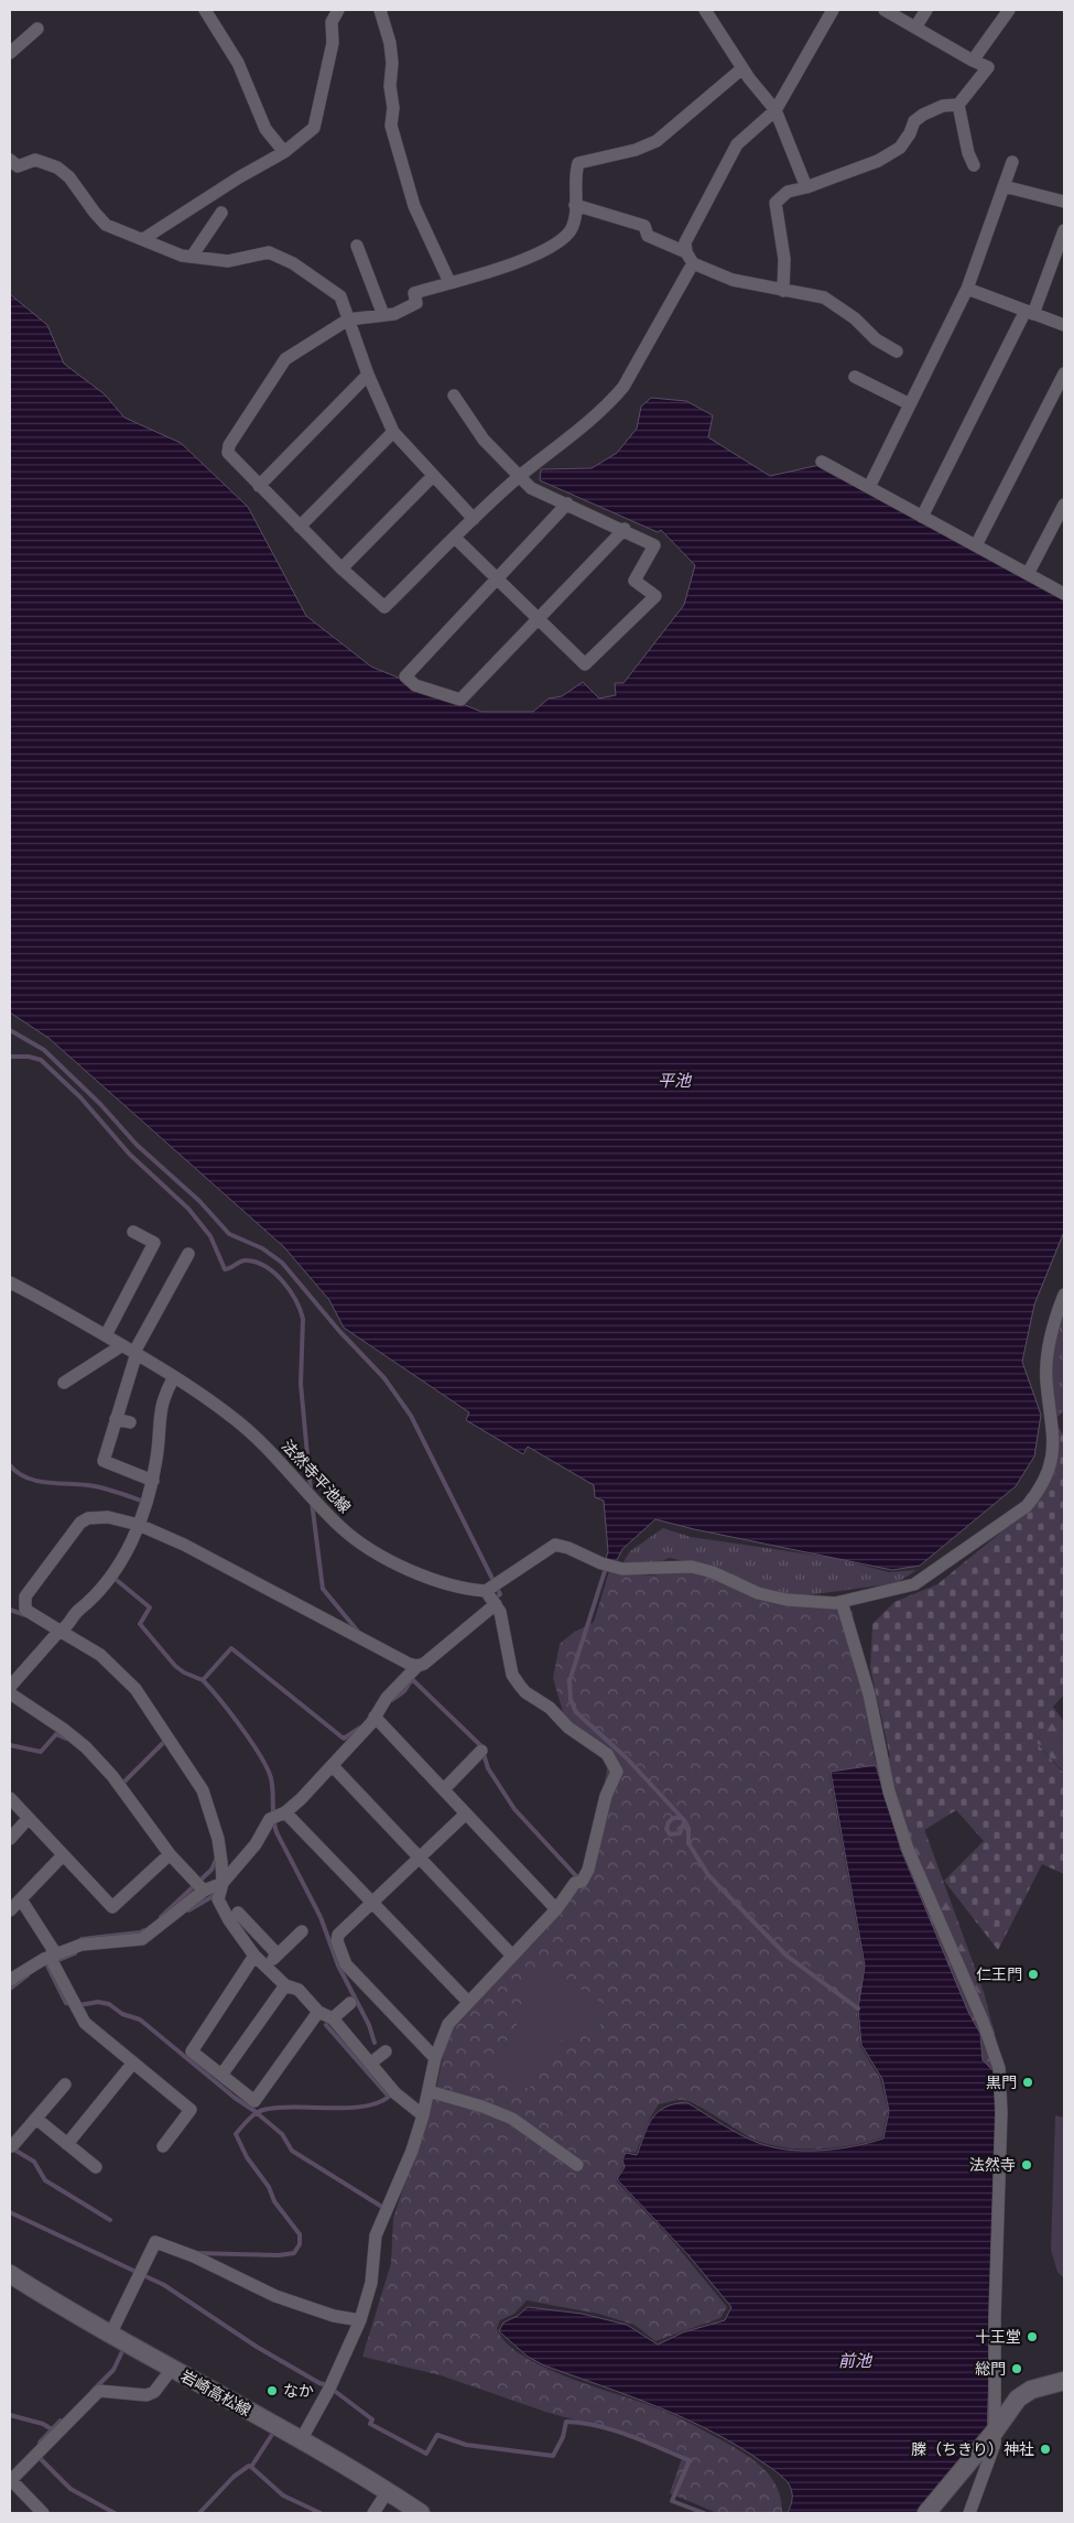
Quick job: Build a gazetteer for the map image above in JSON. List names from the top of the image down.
{
  "streets": {
    "main road": ["岩崎高松線"],
    "street": ["法然寺平池線"]
  },
  "water": ["平池", "前池"],
  "places": [
    "仁王門",
    "黒門",
    "法然寺",
    "十王堂",
    "総門",
    "なか",
    "榺（ちきり）神社"
  ]
}
